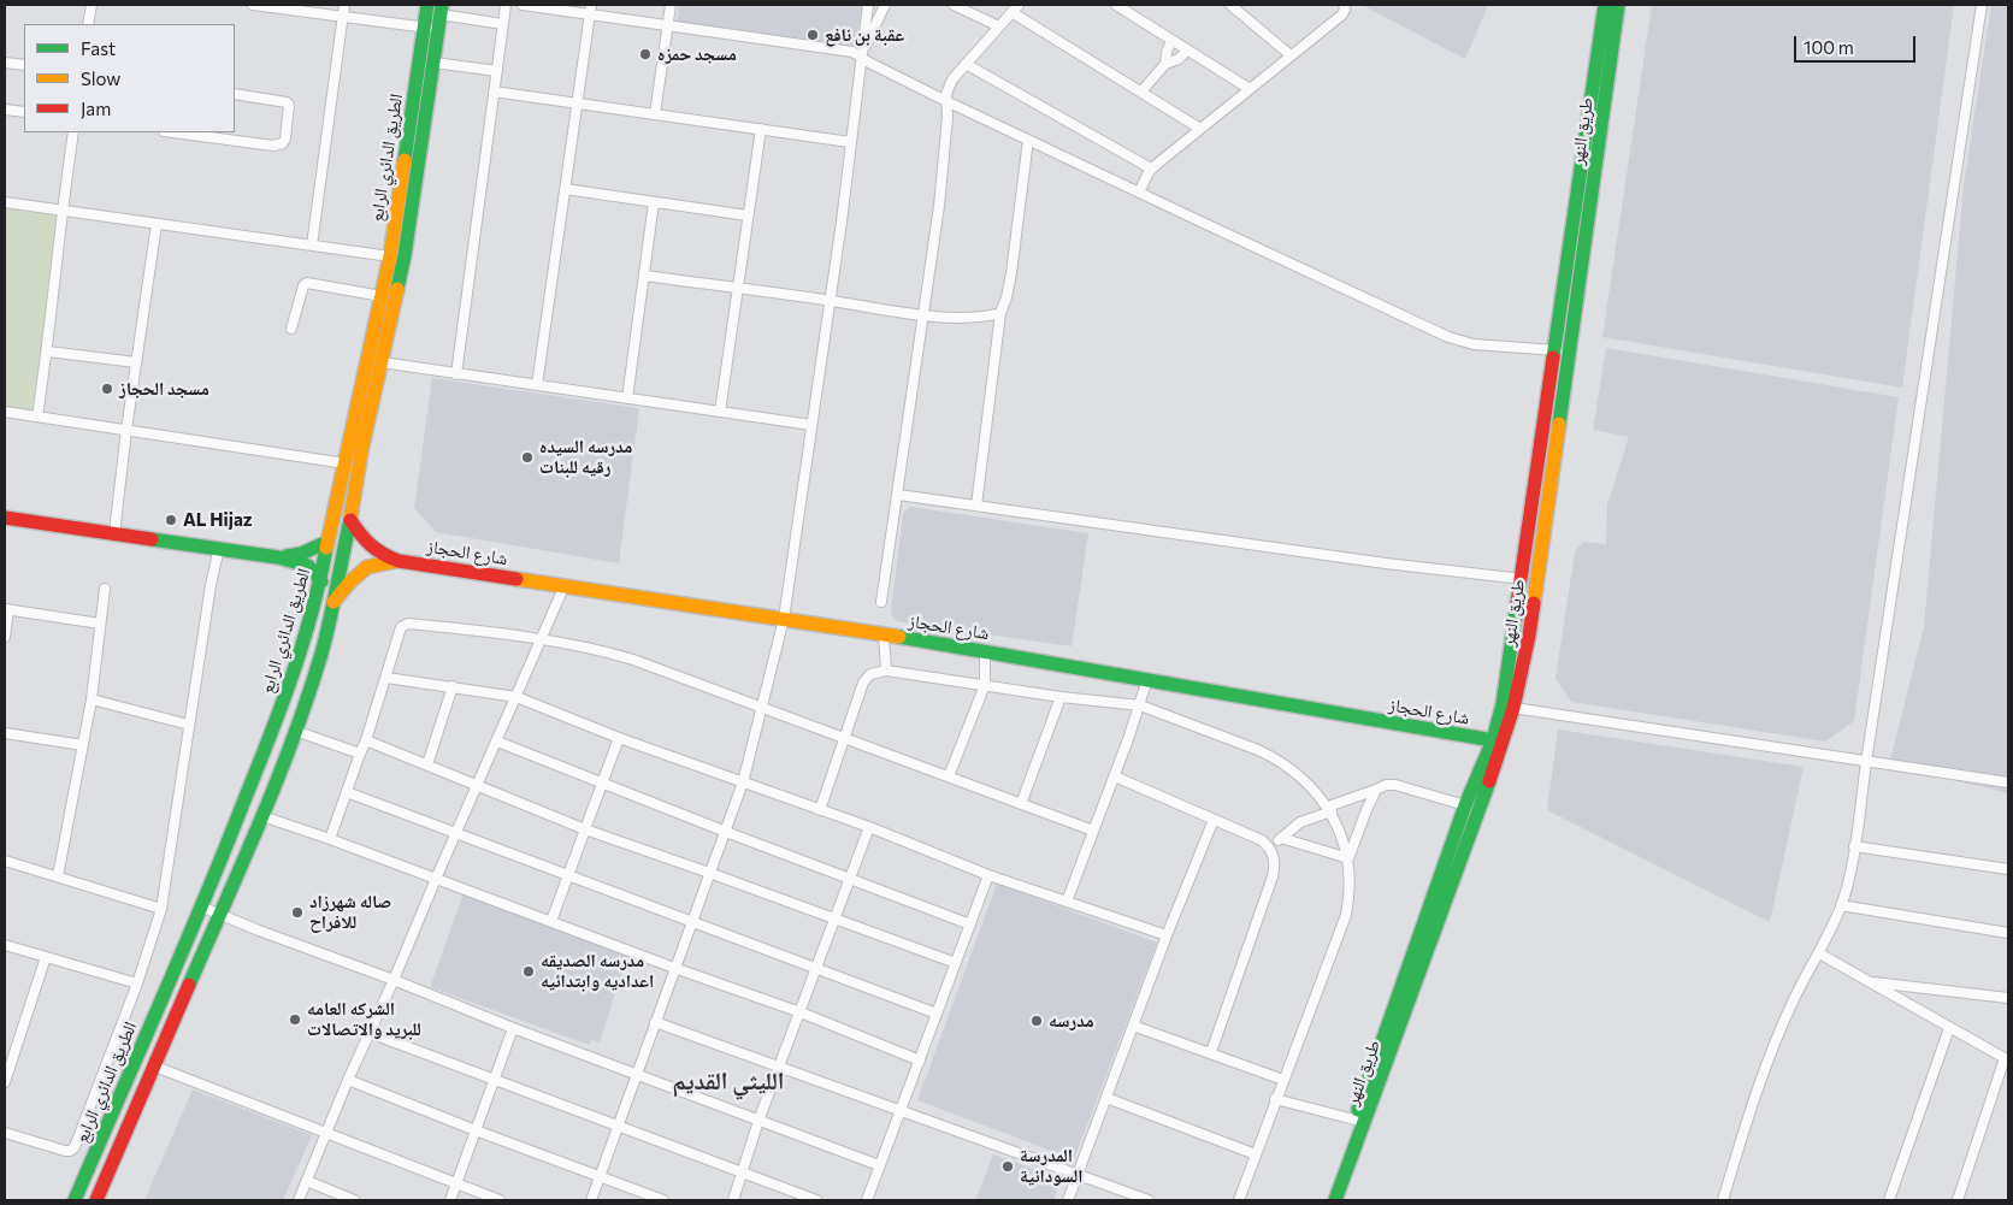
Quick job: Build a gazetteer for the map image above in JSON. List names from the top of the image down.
{
  "streets": {
    "main road": ["طريق النهر", "الطريق الدائري الرابع", "شارع الحجاز"]
  },
  "crossings": [
    ["طريق النهر", "شارع الحجاز"],
    ["الطريق الدائري الرابع", "شارع الحجاز"]
  ],
  "districts": ["الليثي القديم"],
  "places": [
    "عقبة بن نافع",
    "مسجد حمزه",
    "مسجد الحجاز",
    "مدرسه السيده رقيه للبنات",
    "AL Hijaz",
    "صاله شهرزاد للافراح",
    "مدرسه الصديقه اعداديه وابتدائيه",
    "الشركه العامه للبريد والاتصالات",
    "مدرسه",
    "المدرسة السودانية"
  ],
  "legend": ["Fast", "Slow", "Jam"],
  "scale_bar": "100 m"
}
